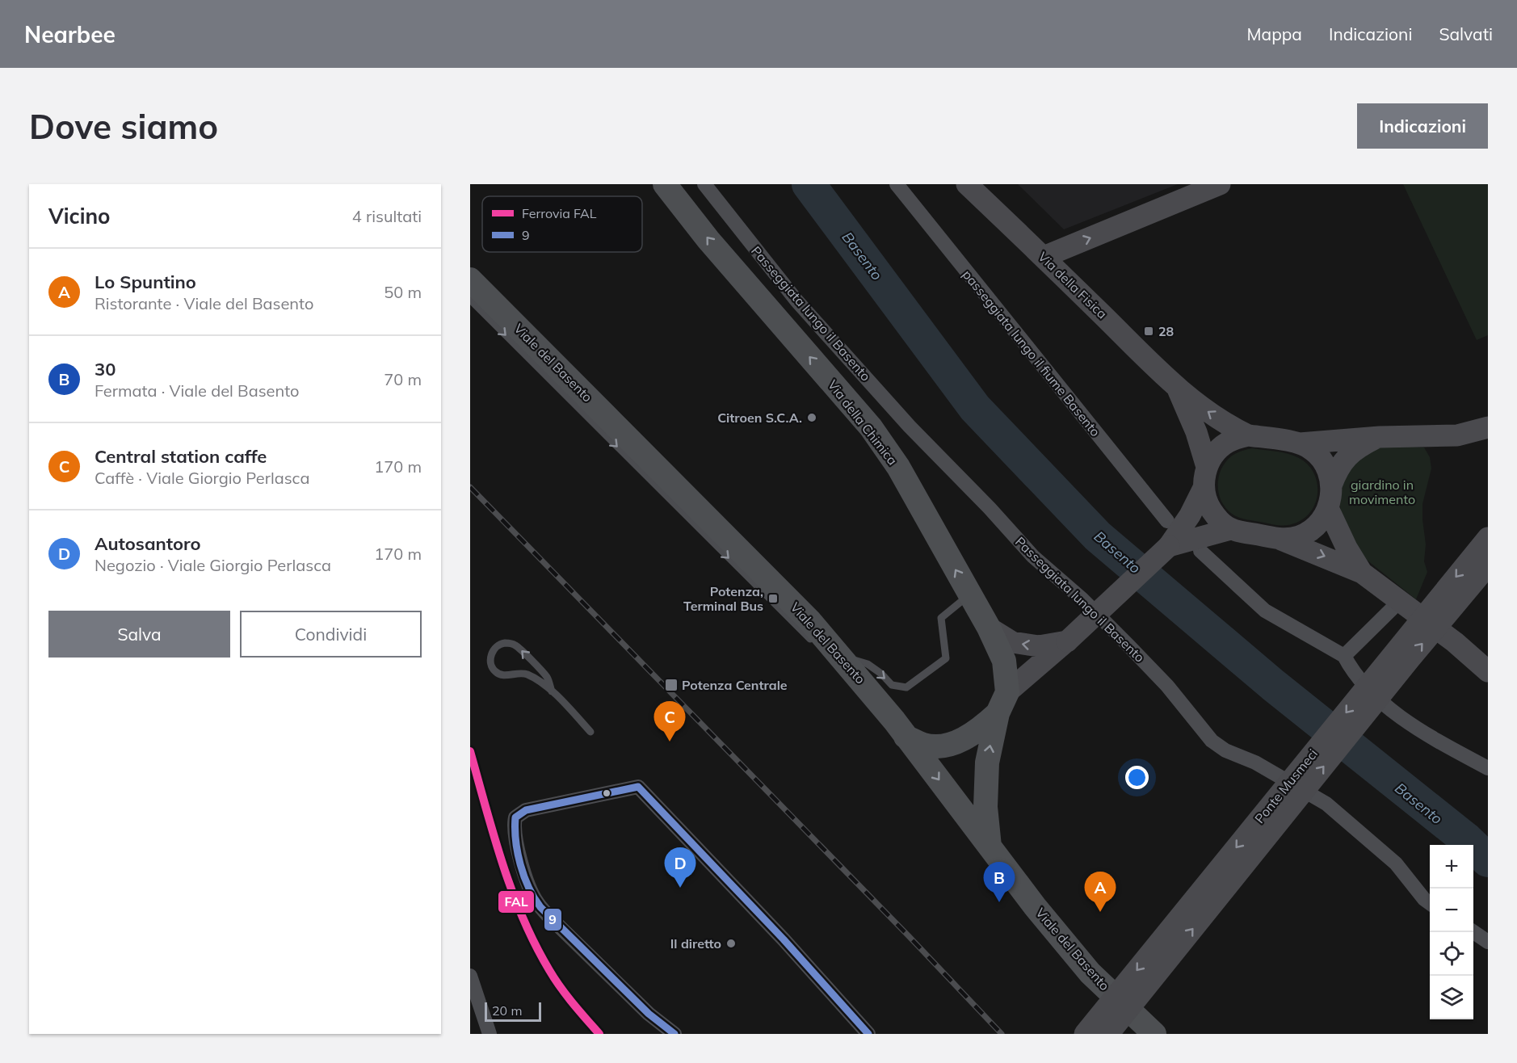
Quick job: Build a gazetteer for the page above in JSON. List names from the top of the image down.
{
  "streets": {
    "main road": ["Viale del Basento", "Via della Chimica"],
    "street": [
      "Via della Fisica",
      "Passeggiata lungo il Basento",
      "passeggiata lungo il fiume Basento",
      "Ponte Musmeci"
    ]
  },
  "crossings": [
    ["Viale del Basento", "Via della Chimica"]
  ],
  "one_way": ["Via della Chimica"],
  "water": ["Basento"],
  "parks": ["giardino in movimento"],
  "places": {
    "transit": ["28", "Potenza, Terminal Bus", "Potenza Centrale"],
    "other": ["Citroen S.C.A.", "Il diretto"]
  },
  "lines": ["rail line FAL", "transit line 9"],
  "legend": ["Ferrovia FAL", "9"],
  "scale_bar": "20 m",
  "page": {
    "header": "Nearbee",
    "nav": ["Mappa", "Indicazioni", "Salvati"],
    "buttons": [
      "Indicazioni",
      ["Salva", "Condividi"]
    ],
    "title": "Dove siamo",
    "heading": ["Vicino", "4 risultati"],
    "list": [
      {
        "mark": "A",
        "name": "Lo Spuntino",
        "note": "Ristorante · Viale del Basento",
        "value": "50 m"
      },
      {
        "mark": "B",
        "name": "30",
        "note": "Fermata · Viale del Basento",
        "value": "70 m"
      },
      {
        "mark": "C",
        "name": "Central station caffe",
        "note": "Caffè · Viale Giorgio Perlasca",
        "value": "170 m"
      },
      {
        "mark": "D",
        "name": "Autosantoro",
        "note": "Negozio · Viale Giorgio Perlasca",
        "value": "170 m"
      }
    ],
    "pins": [
      "C",
      "D",
      "B",
      "A"
    ],
    "map_buttons": ["+", "−"],
    "scale": "20 m"
  }
}
